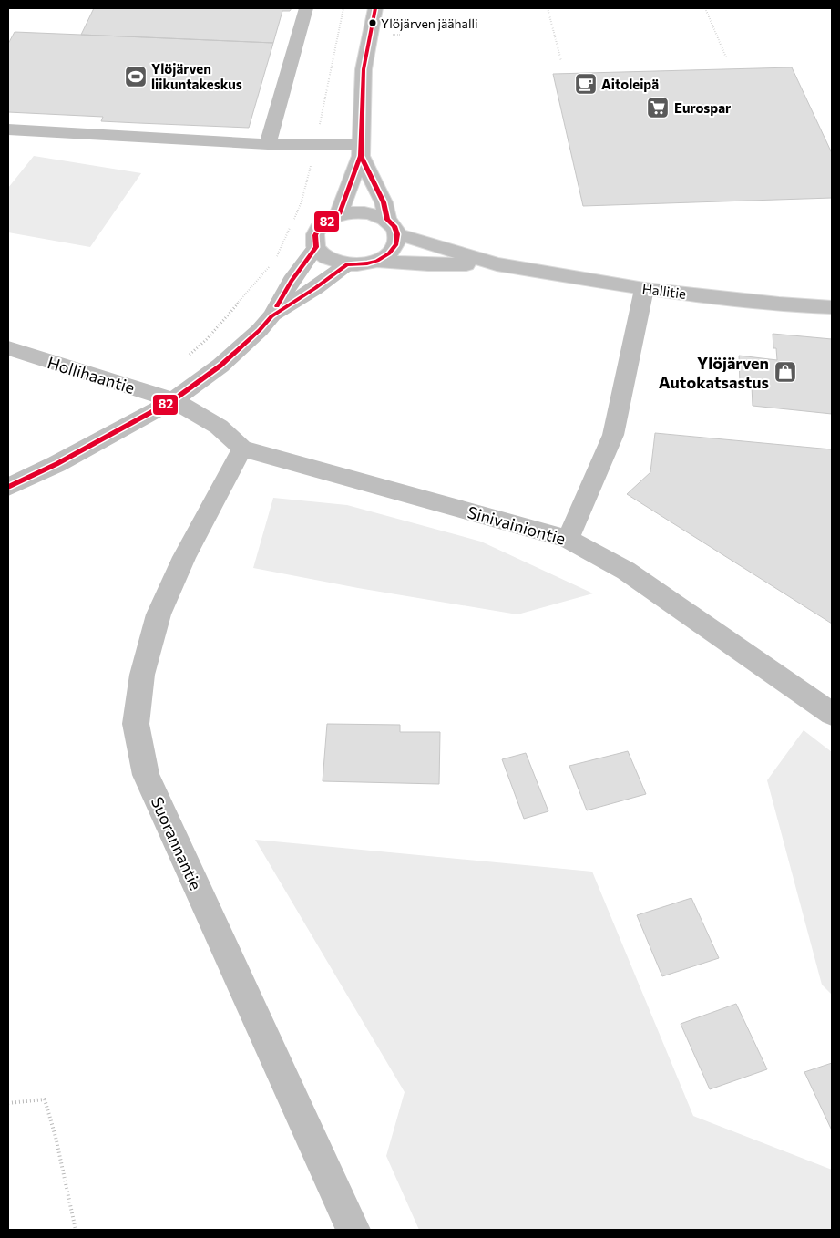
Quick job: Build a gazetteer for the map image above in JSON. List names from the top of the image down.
{
  "streets": {
    "street": [
      "Hallitie",
      "Hollihaantie",
      "Sinivainiontie",
      "Suorannantie"
    ]
  },
  "crossings": [
    ["Hollihaantie", "Sinivainiontie"],
    ["Sinivainiontie", "Suorannantie"]
  ],
  "places": {
    "other": ["Ylöjärven jäähalli"],
    "sports": ["Ylöjärven liikuntakeskus"],
    "cafe": ["Aitoleipä"],
    "supermarket": ["Eurospar"],
    "shop": ["Ylöjärven Autokatsastus"]
  },
  "lines": ["transit line 82"]
}
